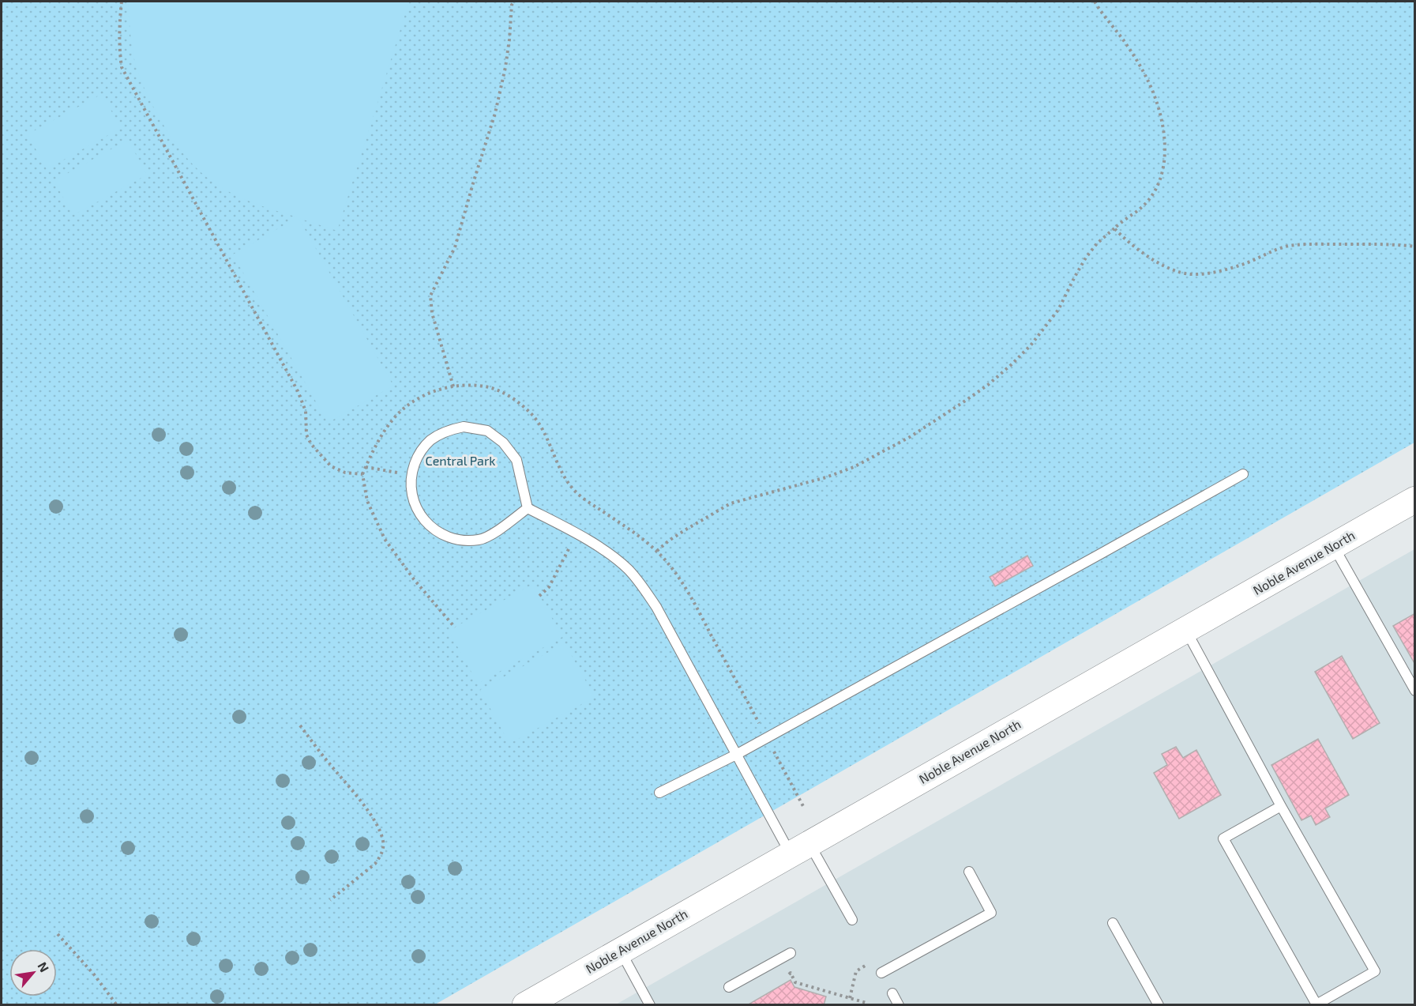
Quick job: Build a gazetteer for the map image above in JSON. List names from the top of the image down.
{
  "streets": {
    "street": ["Noble Avenue North"]
  },
  "parks": ["Central Park"],
  "north": "top right"
}
